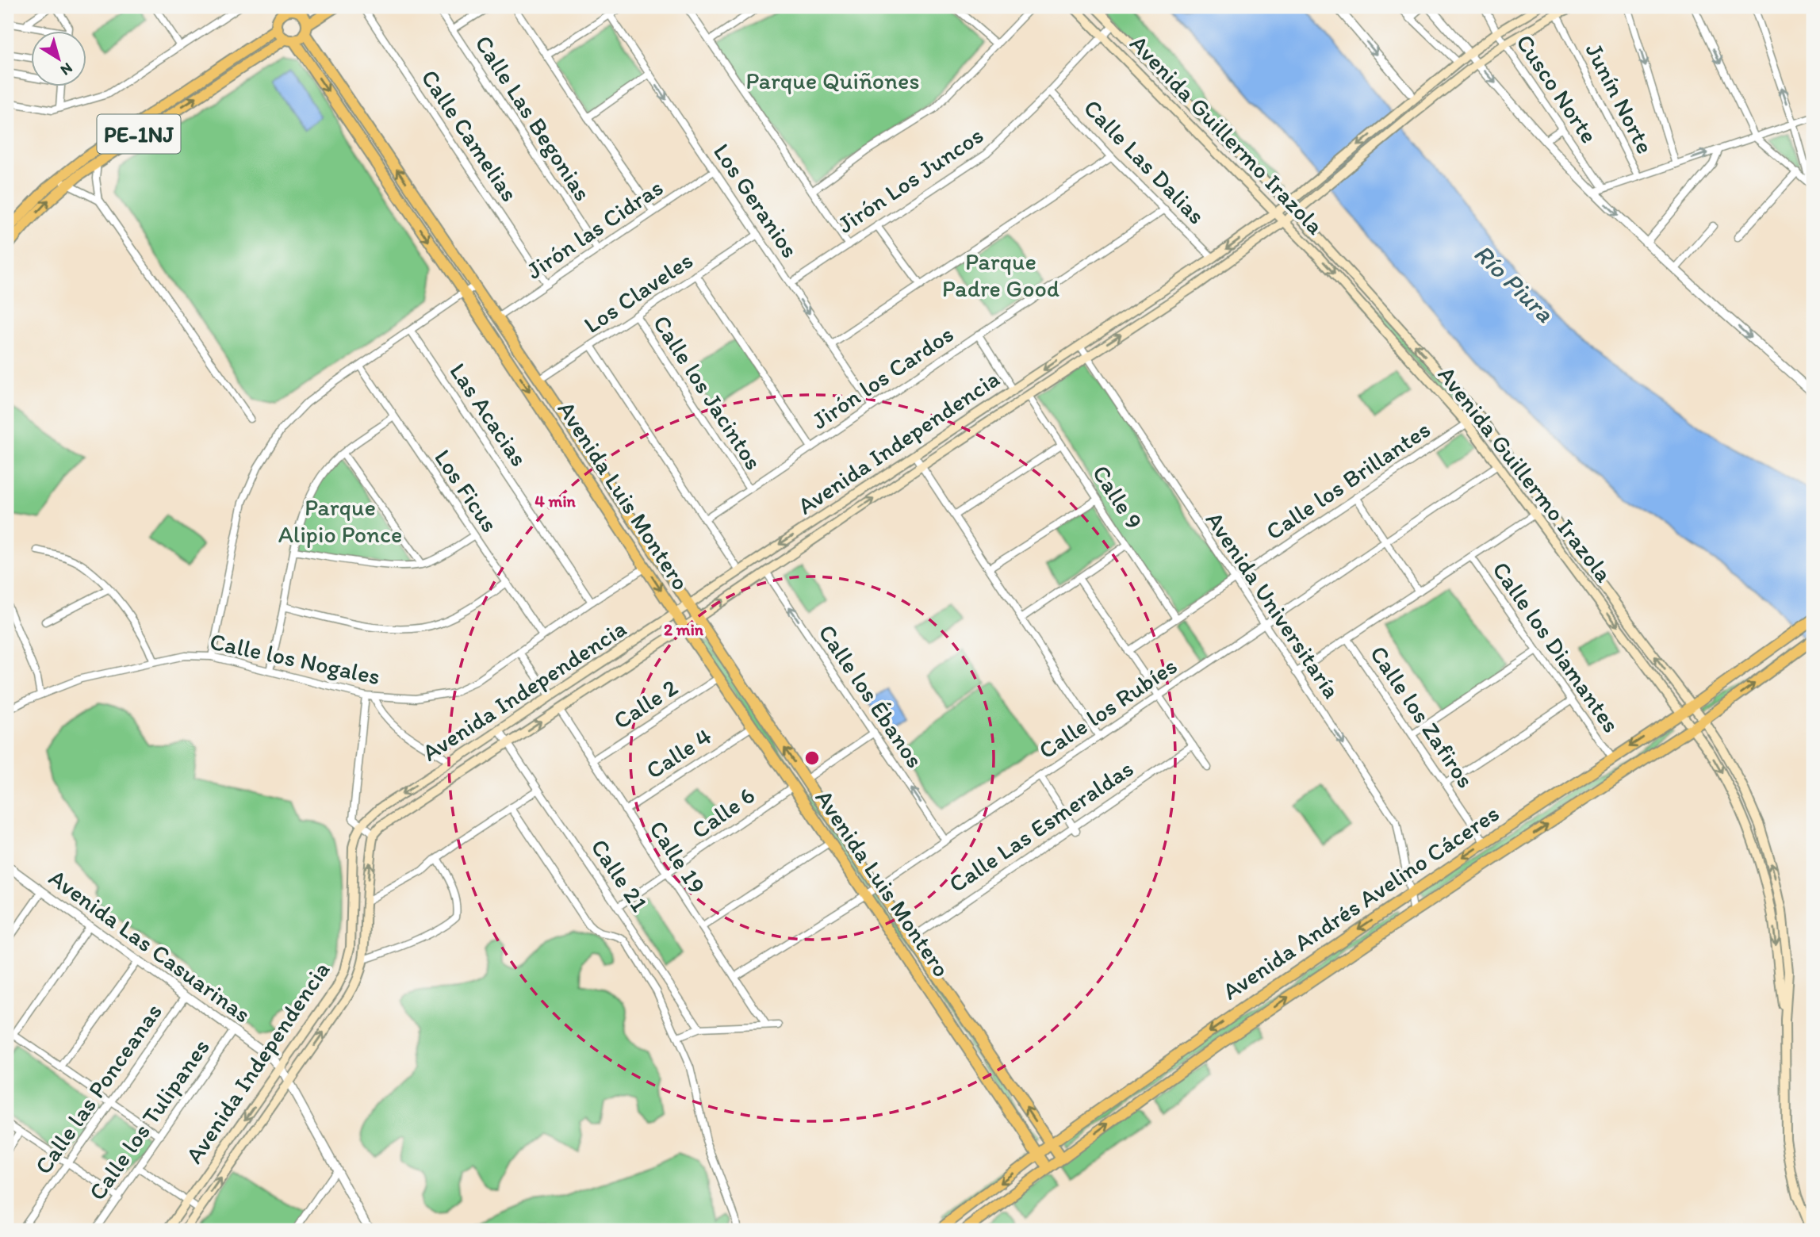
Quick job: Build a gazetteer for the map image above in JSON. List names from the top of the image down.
{
  "streets": {
    "main road": [
      "PE-1NJ",
      "Avenida Guillermo Irazola",
      "Avenida Independencia",
      "Avenida Luis Montero",
      "Avenida Andrés Avelino Cáceres"
    ],
    "street": [
      "Cusco Norte",
      "Junín Norte",
      "Calle Las Begonias",
      "Calle Camelias",
      "Calle Las Dalias",
      "Jirón Los Juncos",
      "Los Geranios",
      "Jirón las Cidras",
      "Los Claveles",
      "Jirón los Cardos",
      "Calle los Jacintos",
      "Las Acacias",
      "Calle los Brillantes",
      "Los Ficus",
      "Calle 9",
      "Avenida Universitaría",
      "Calle los Diamantes",
      "Calle los Nogales",
      "Calle los Ébanos",
      "Calle 2",
      "Calle los Rubíes",
      "Calle los Zafiros",
      "Calle 4",
      "Calle 6",
      "Calle Las Esmeraldas",
      "Calle 19",
      "Calle 21",
      "Avenida Las Casuarinas",
      "Calle las Ponceanas",
      "Calle los Tulipanes"
    ]
  },
  "crossings": [
    ["Cusco Norte", "Avenida Independencia"],
    ["Junín Norte", "Avenida Independencia"],
    ["Calle Las Begonias", "Jirón las Cidras"],
    ["PE-1NJ", "Avenida Luis Montero"],
    ["Avenida Guillermo Irazola", "Jirón Los Juncos"],
    ["Avenida Guillermo Irazola", "Avenida Independencia"],
    ["Avenida Guillermo Irazola", "Calle los Brillantes"],
    ["Avenida Guillermo Irazola", "Calle los Rubíes"],
    ["Avenida Guillermo Irazola", "Avenida Andrés Avelino Cáceres"],
    ["Calle Camelias", "Jirón las Cidras"],
    ["Calle Las Dalias", "Jirón Los Juncos"],
    ["Calle Las Dalias", "Jirón los Cardos"],
    ["Calle Las Dalias", "Avenida Independencia"],
    ["Jirón Los Juncos", "Los Geranios"],
    ["Los Geranios", "Jirón las Cidras"],
    ["Los Geranios", "Los Claveles"],
    ["Los Geranios", "Jirón los Cardos"],
    ["Jirón las Cidras", "Avenida Luis Montero"],
    ["Los Claveles", "Calle los Jacintos"],
    ["Los Claveles", "Avenida Luis Montero"],
    ["Jirón los Cardos", "Calle los Jacintos"],
    ["Las Acacias", "Calle los Nogales"],
    ["Avenida Independencia", "Avenida Luis Montero"],
    ["Avenida Independencia", "Calle 9"],
    ["Avenida Independencia", "Avenida Universitaría"],
    ["Avenida Independencia", "Calle los Ébanos"],
    ["Avenida Independencia", "Calle 19"],
    ["Avenida Independencia", "Calle 21"],
    ["Avenida Independencia", "Avenida Las Casuarinas"],
    ["Calle los Brillantes", "Calle 9"],
    ["Calle los Brillantes", "Avenida Universitaría"],
    ["Los Ficus", "Calle los Nogales"],
    ["Avenida Luis Montero", "Calle los Nogales"],
    ["Avenida Luis Montero", "Calle 2"],
    ["Avenida Luis Montero", "Calle los Rubíes"],
    ["Avenida Luis Montero", "Calle 4"],
    ["Avenida Luis Montero", "Calle 6"],
    ["Avenida Luis Montero", "Calle Las Esmeraldas"],
    ["Avenida Luis Montero", "Avenida Andrés Avelino Cáceres"],
    ["Avenida Universitaría", "Calle los Rubíes"],
    ["Avenida Universitaría", "Avenida Andrés Avelino Cáceres"],
    ["Calle los Diamantes", "Avenida Andrés Avelino Cáceres"],
    ["Calle los Ébanos", "Calle los Rubíes"],
    ["Calle 2", "Calle 19"],
    ["Calle los Rubíes", "Calle 19"],
    ["Calle los Zafiros", "Avenida Andrés Avelino Cáceres"],
    ["Calle 4", "Calle 19"],
    ["Calle 6", "Calle 19"],
    ["Calle 6", "Calle 21"],
    ["Avenida Las Casuarinas", "Calle las Ponceanas"],
    ["Avenida Las Casuarinas", "Calle los Tulipanes"]
  ],
  "one_way": ["Los Geranios", "Avenida Universitaría", "Calle los Ébanos"],
  "water": ["Río Piura"],
  "parks": ["Parque Quiñones", "Parque Padre Good", "Parque Alipio Ponce"],
  "north": "bottom right",
  "rings": ["4 min", "2 min"]
}
